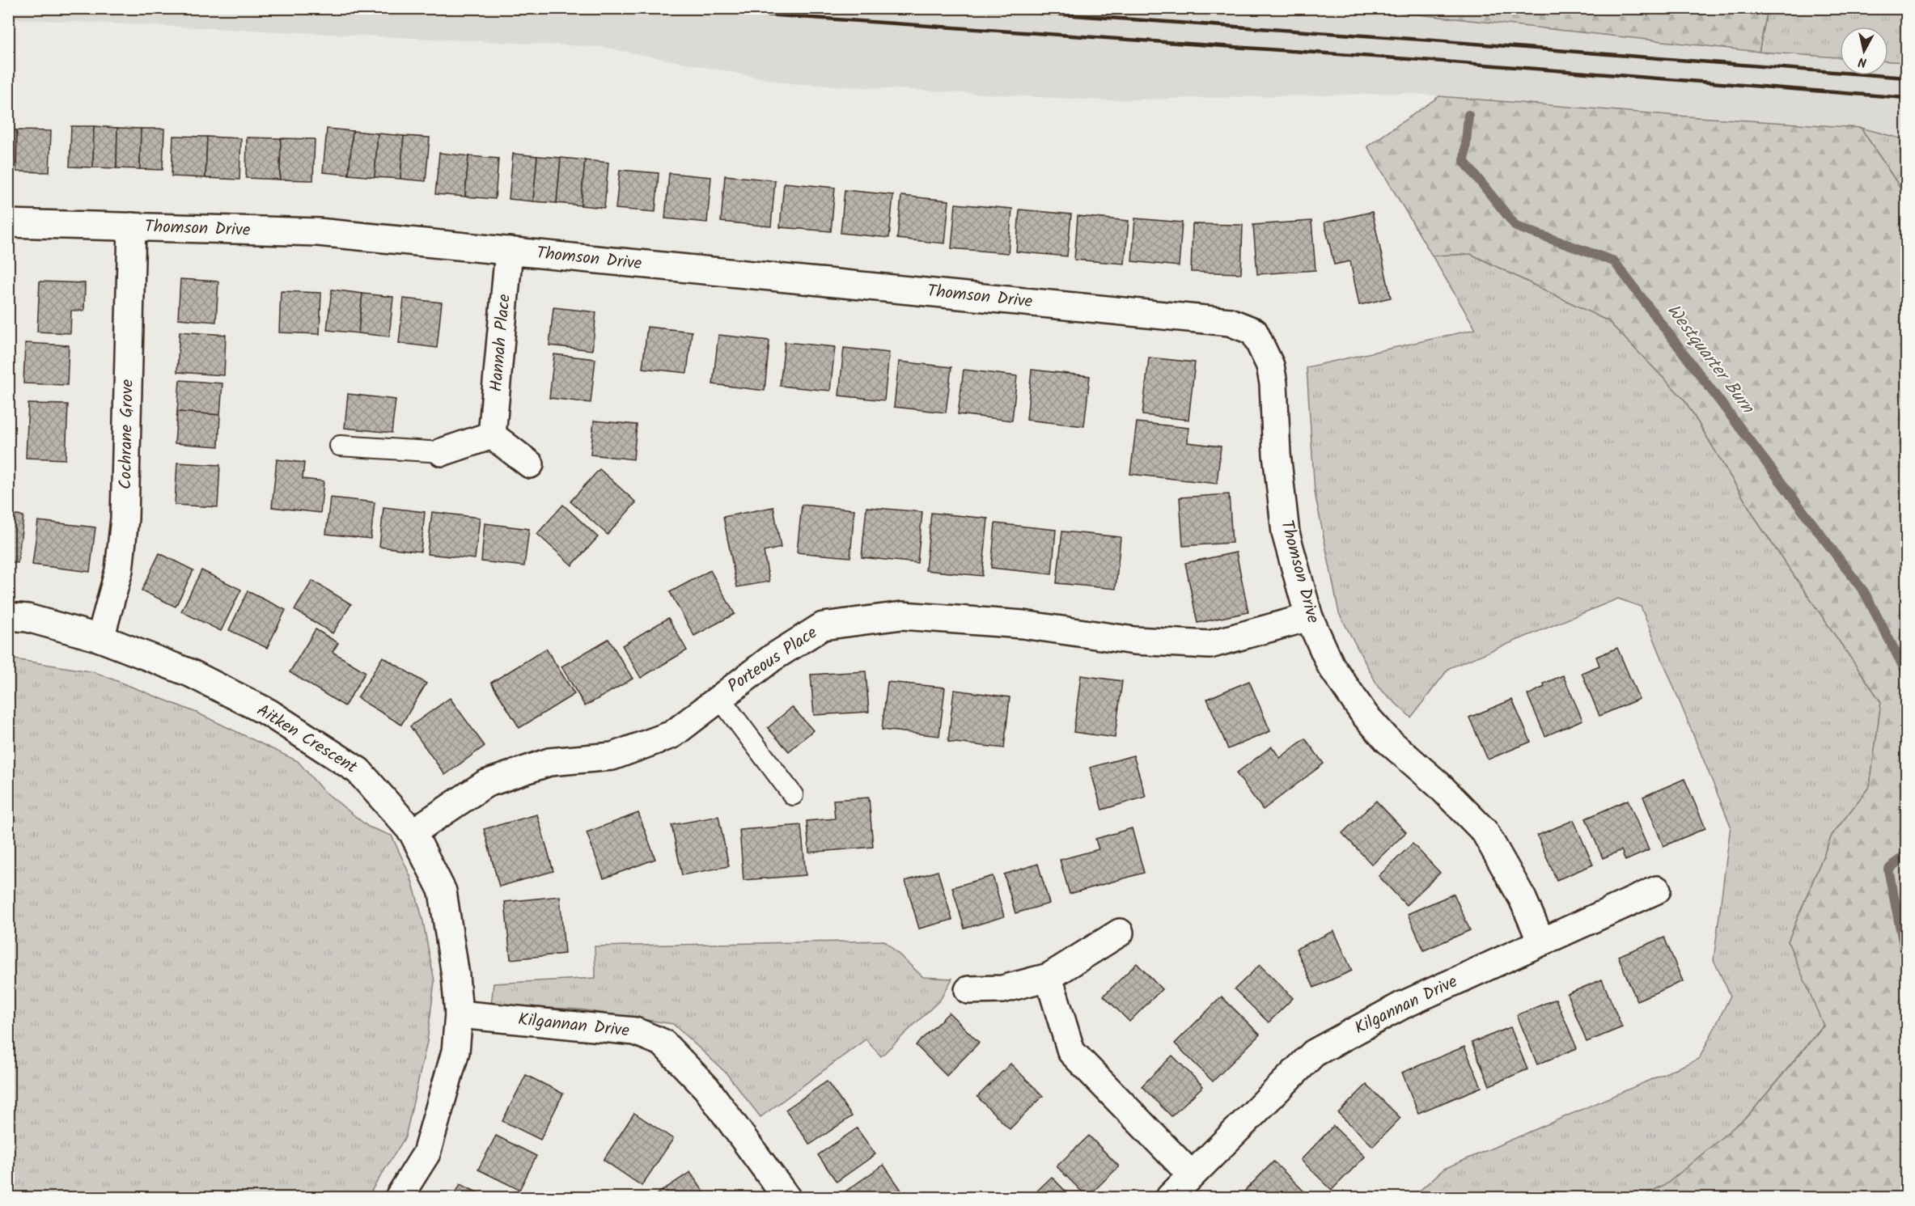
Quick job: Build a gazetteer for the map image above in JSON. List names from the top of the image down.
{
  "streets": {
    "street": [
      "Thomson Drive",
      "Hannah Place",
      "Cochrane Grove",
      "Porteous Place",
      "Aitken Crescent",
      "Kilgannan Drive"
    ]
  },
  "crossings": [
    ["Thomson Drive", "Hannah Place"],
    ["Thomson Drive", "Cochrane Grove"],
    ["Thomson Drive", "Porteous Place"],
    ["Thomson Drive", "Kilgannan Drive"],
    ["Cochrane Grove", "Aitken Crescent"],
    ["Porteous Place", "Aitken Crescent"],
    ["Aitken Crescent", "Kilgannan Drive"]
  ],
  "water": ["Westquarter Burn"],
  "north": "bottom"
}
